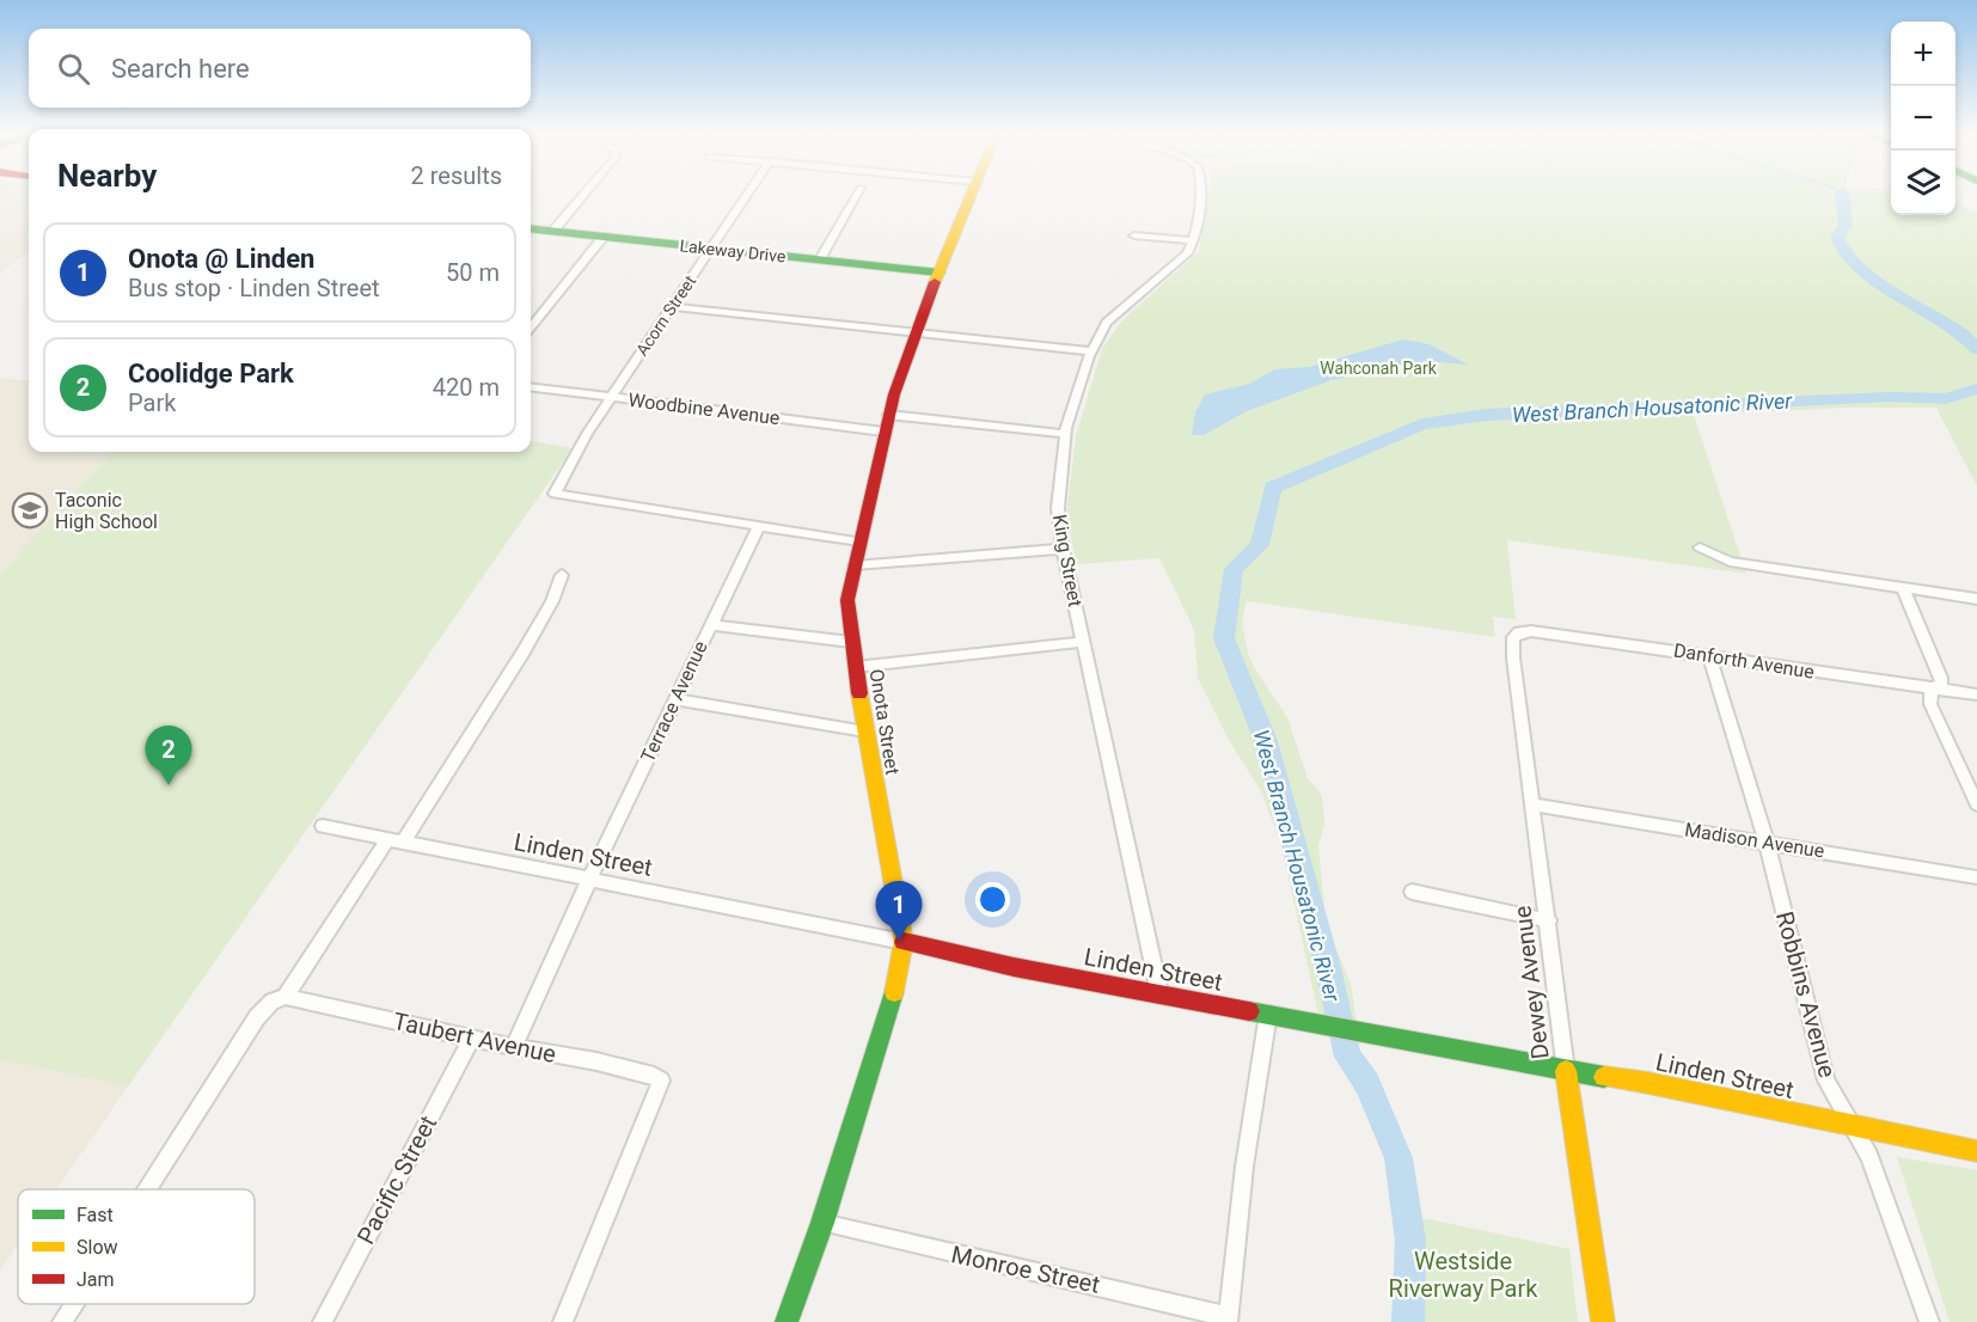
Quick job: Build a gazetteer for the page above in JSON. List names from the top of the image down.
{
  "streets": {
    "street": [
      "Lakeway Drive",
      "Acorn Street",
      "Woodbine Avenue",
      "King Street",
      "Danforth Avenue",
      "Terrace Avenue",
      "Onota Street",
      "Madison Avenue",
      "Linden Street",
      "Dewey Avenue",
      "Robbins Avenue",
      "Taubert Avenue",
      "Pacific Street",
      "Monroe Street"
    ]
  },
  "crossings": [
    ["Lakeway Drive", "Acorn Street"],
    ["Lakeway Drive", "Onota Street"],
    ["Acorn Street", "Woodbine Avenue"],
    ["Acorn Street", "Terrace Avenue"],
    ["Woodbine Avenue", "Onota Street"],
    ["King Street", "Linden Street"],
    ["Danforth Avenue", "Dewey Avenue"],
    ["Danforth Avenue", "Robbins Avenue"],
    ["Terrace Avenue", "Linden Street"],
    ["Terrace Avenue", "Taubert Avenue"],
    ["Onota Street", "Linden Street"],
    ["Onota Street", "Monroe Street"],
    ["Madison Avenue", "Dewey Avenue"],
    ["Madison Avenue", "Robbins Avenue"],
    ["Linden Street", "Dewey Avenue"],
    ["Linden Street", "Robbins Avenue"],
    ["Taubert Avenue", "Pacific Street"]
  ],
  "water": ["West Branch Housatonic River"],
  "parks": ["Wahconah Park", "Westside Riverway Park"],
  "places": {
    "school or university": ["Taconic High School"]
  },
  "legend": ["Fast", "Slow", "Jam"],
  "page": {
    "map_buttons": ["+", "−"],
    "search": "Search here",
    "heading": ["Nearby", "2 results"],
    "list": [
      {
        "mark": "1",
        "name": "Onota @ Linden",
        "note": "Bus stop · Linden Street",
        "value": "50 m"
      },
      {
        "mark": "2",
        "name": "Coolidge Park",
        "note": "Park",
        "value": "420 m"
      }
    ],
    "pins": ["2", "1"]
  }
}
